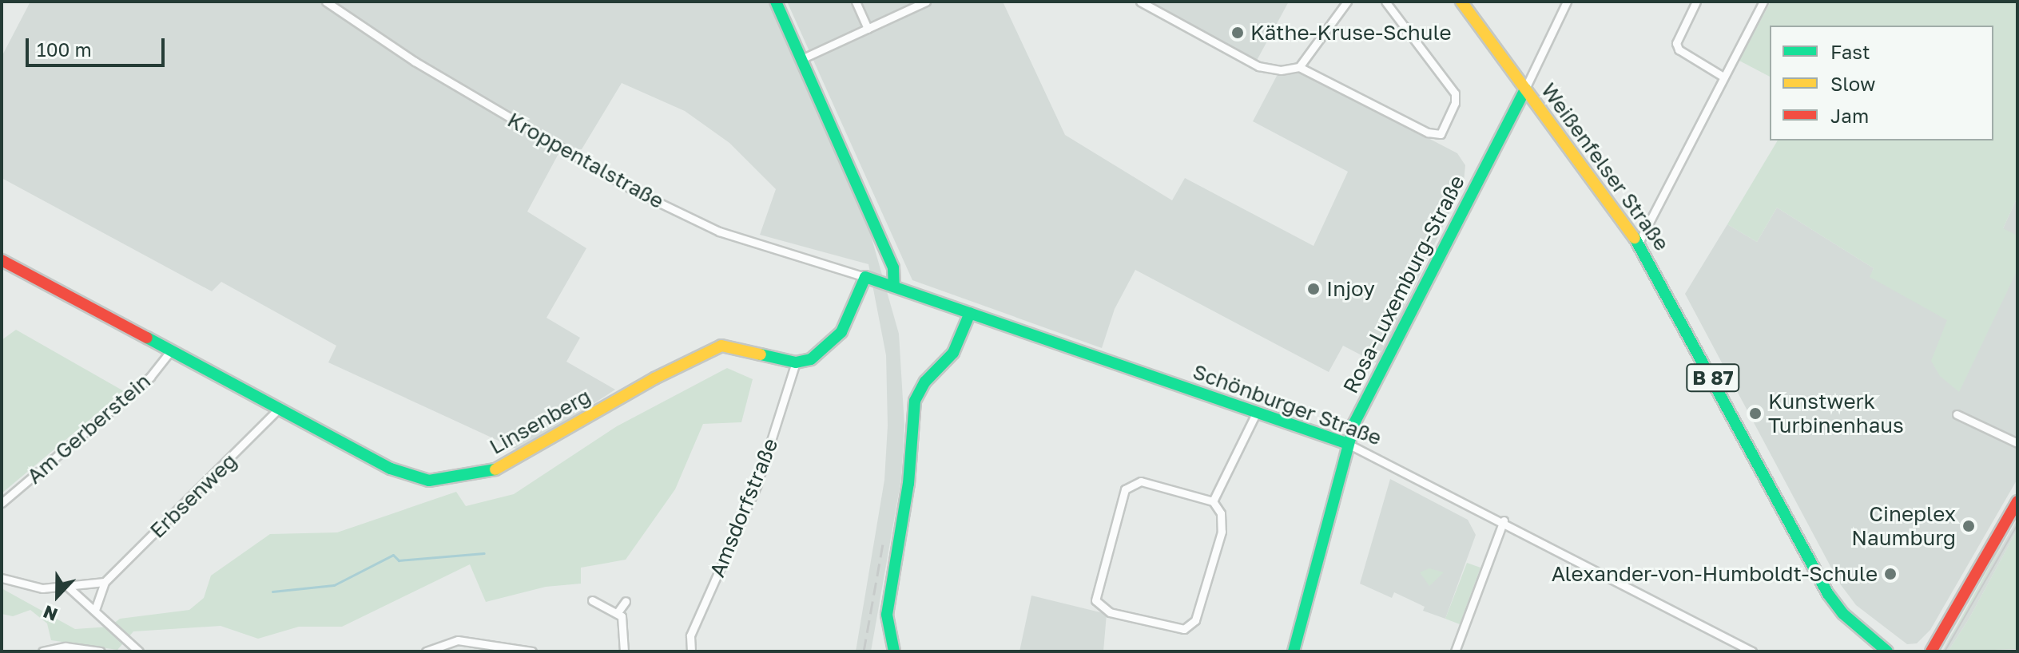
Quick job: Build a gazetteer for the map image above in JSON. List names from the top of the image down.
{
  "streets": {
    "main road": [
      "Weißenfelser Straße",
      "Rosa-Luxemburg-Straße",
      "B 87",
      "Schönburger Straße",
      "Linsenberg"
    ],
    "street": [
      "Kroppentalstraße",
      "Am Gerberstein",
      "Erbsenweg",
      "Amsdorfstraße"
    ]
  },
  "crossings": [
    ["Weißenfelser Straße", "Rosa-Luxemburg-Straße"],
    ["Rosa-Luxemburg-Straße", "Schönburger Straße"],
    ["Linsenberg", "Am Gerberstein"],
    ["Linsenberg", "Erbsenweg"],
    ["Linsenberg", "Amsdorfstraße"]
  ],
  "places": [
    "Käthe-Kruse-Schule",
    "Injoy",
    "Kunstwerk Turbinenhaus",
    "Cineplex Naumburg",
    "Alexander-von-Humboldt-Schule"
  ],
  "legend": ["Fast", "Slow", "Jam"],
  "scale_bar": "100 m",
  "north": "bottom"
}
